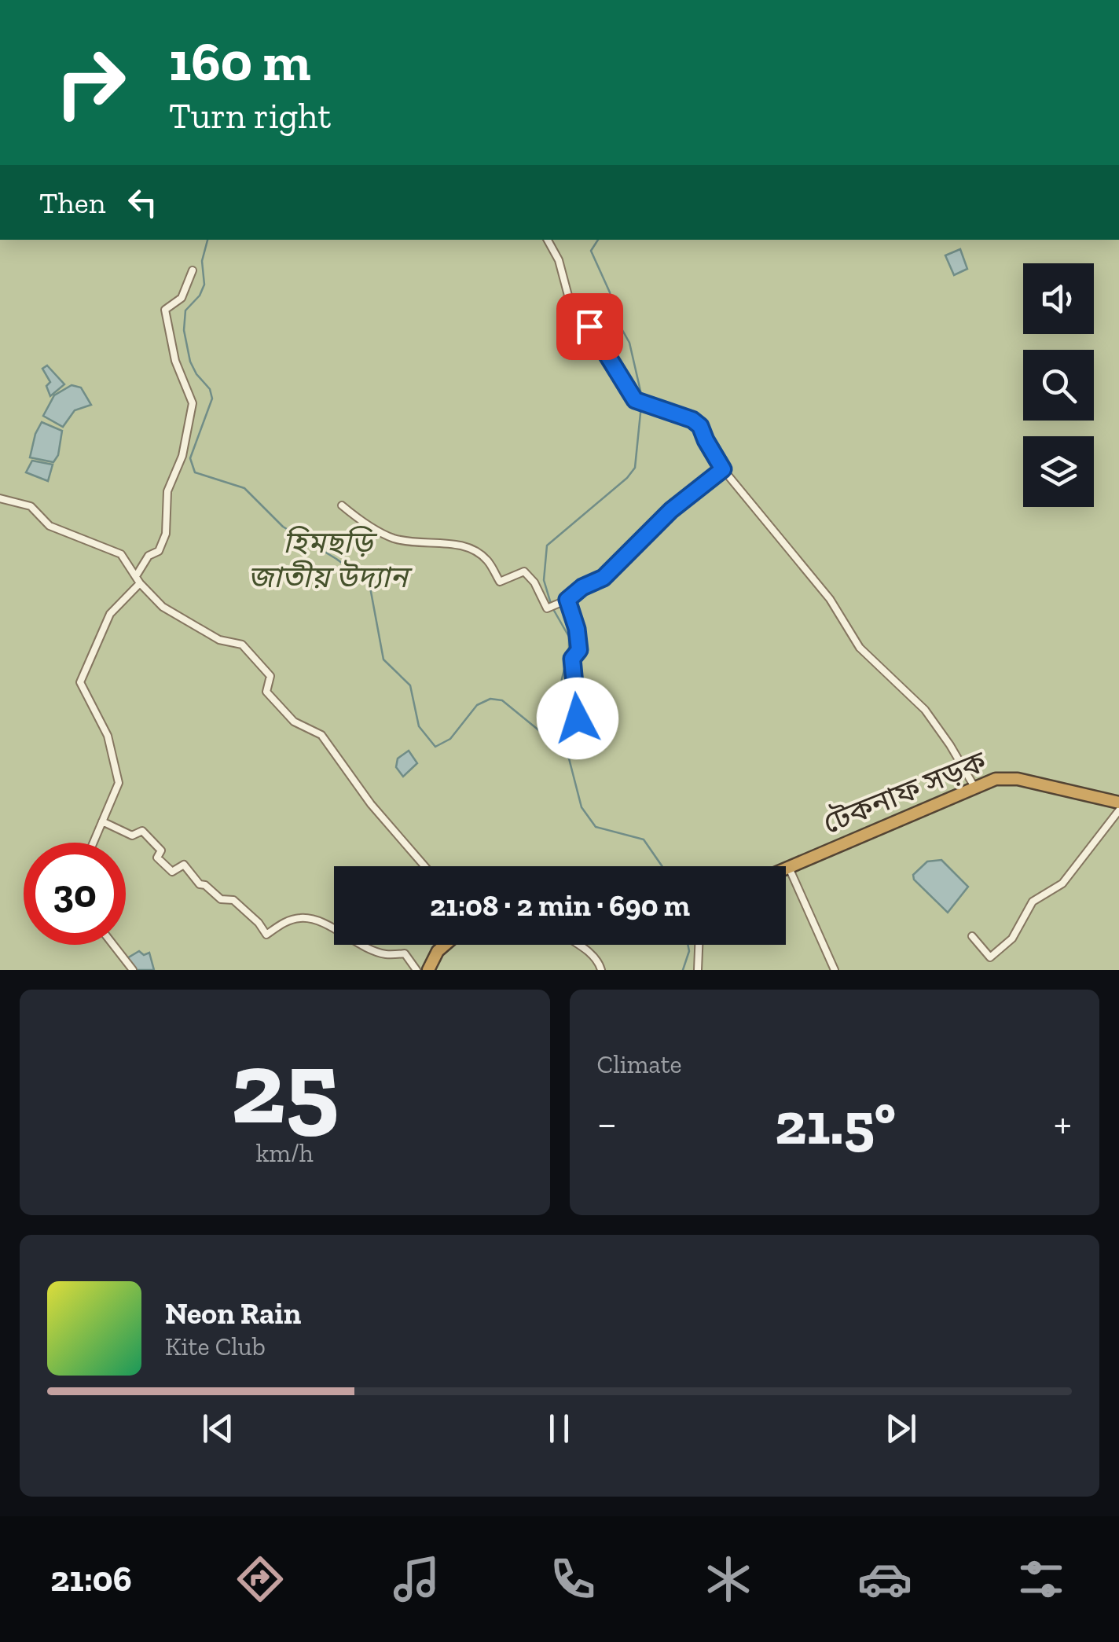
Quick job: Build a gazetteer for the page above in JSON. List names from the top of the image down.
{
  "streets": {
    "highway": ["টেকনাফ সড়ক"]
  },
  "parks": ["হিমছড়ি জাতীয় উদ্যান"],
  "page": {
    "turn": ["160 m", "Turn right"],
    "then": "Then",
    "limit": "30",
    "trip": "21:08 · 2 min · 690 m",
    "tile": [
      ["25", "km/h"],
      "Climate"
    ],
    "heat": ["−", "21.5°", "+"],
    "song": ["Neon Rain", "Kite Club"],
    "tabs": "21:06"
  }
}
